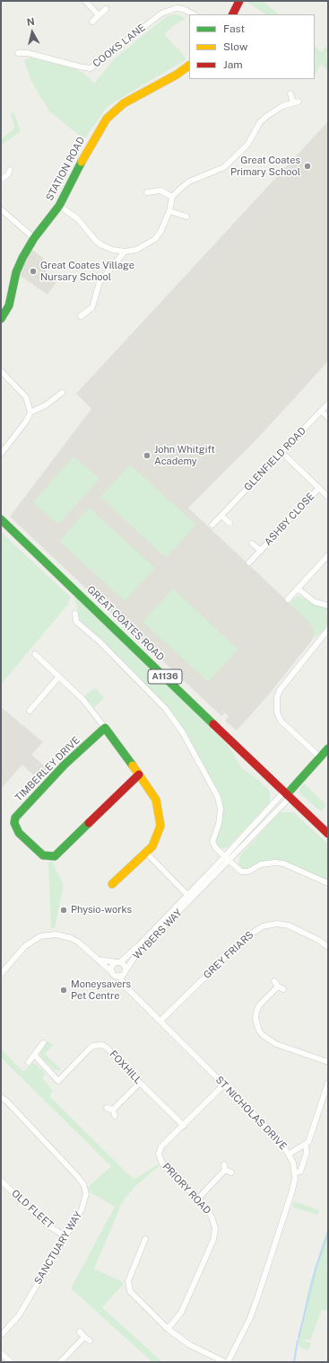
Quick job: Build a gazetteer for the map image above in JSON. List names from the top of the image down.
{
  "streets": {
    "street": [
      "COOKS LANE",
      "STATION ROAD",
      "GLENFIELD ROAD",
      "ASHBY CLOSE",
      "GREAT COATES ROAD",
      "A1136",
      "TIMBERLEY DRIVE",
      "WYBERS WAY",
      "GREY FRIARS",
      "FOXHILL",
      "ST NICHOLAS DRIVE",
      "PRIORY ROAD",
      "OLD FLEET",
      "SANCTUARY WAY"
    ]
  },
  "crossings": [
    ["GREAT COATES ROAD", "WYBERS WAY"],
    ["WYBERS WAY", "ST NICHOLAS DRIVE"],
    ["GREY FRIARS", "ST NICHOLAS DRIVE"],
    ["FOXHILL", "PRIORY ROAD"],
    ["ST NICHOLAS DRIVE", "PRIORY ROAD"],
    ["OLD FLEET", "SANCTUARY WAY"]
  ],
  "places": [
    "Great Coates Primary School",
    "Great Coates Village Nursary School",
    "John Whitgift Academy",
    "Physio-works",
    "Moneysavers Pet Centre"
  ],
  "legend": ["Fast", "Slow", "Jam"],
  "north": "top"
}
